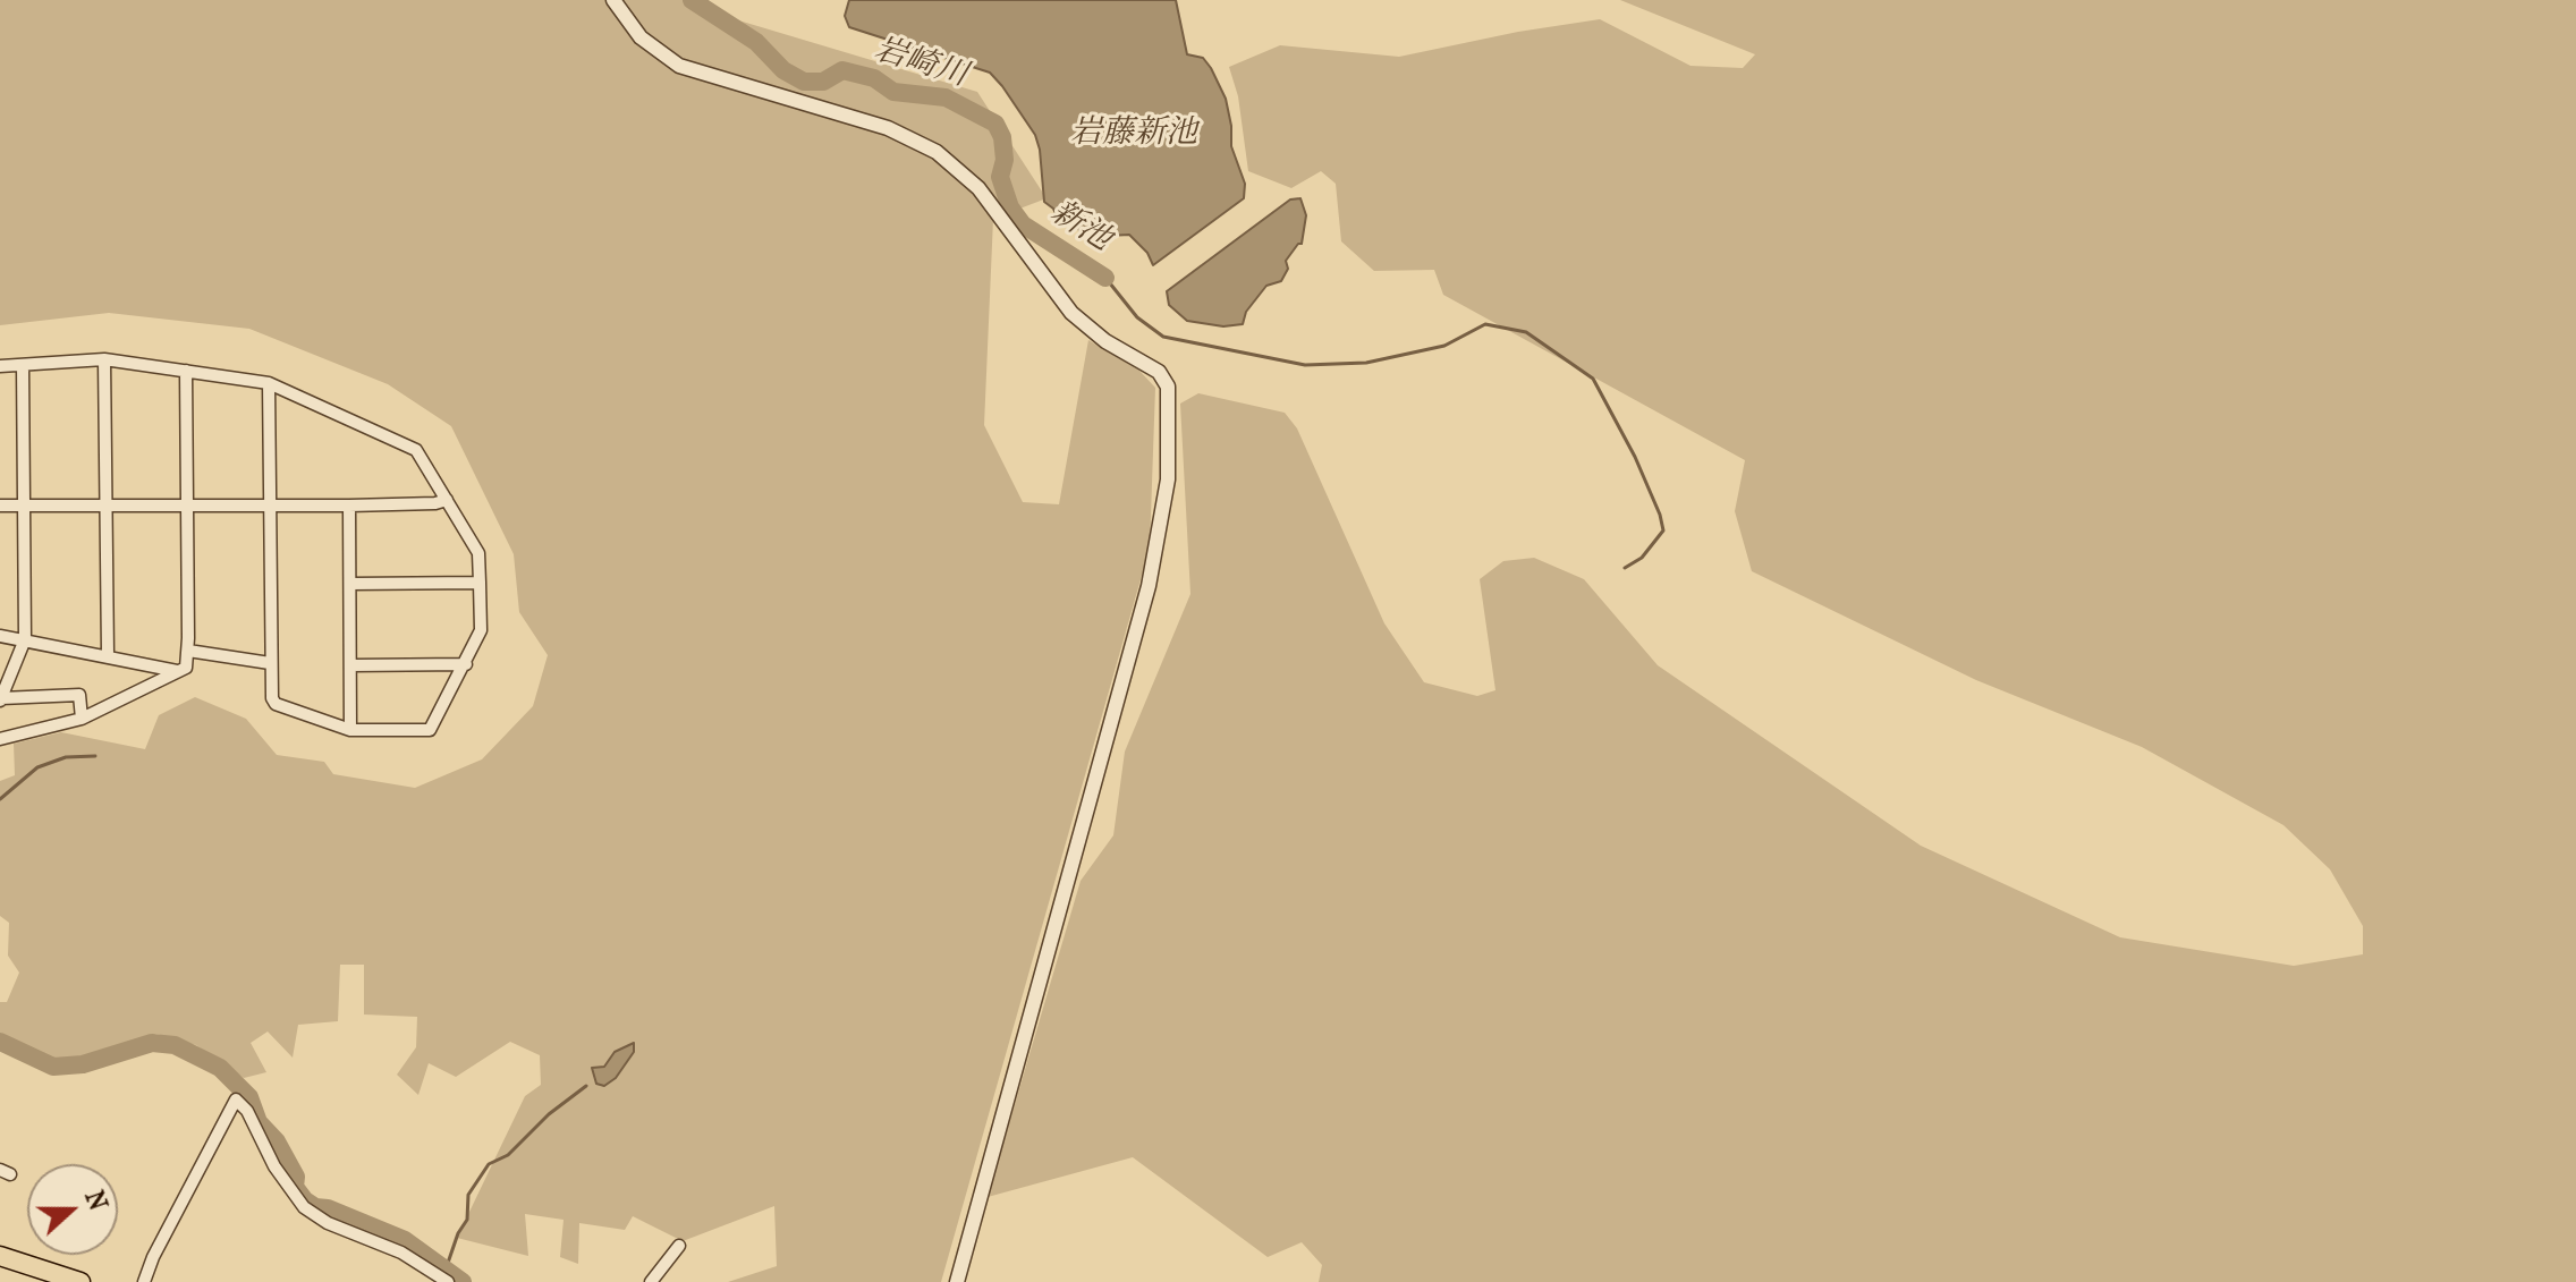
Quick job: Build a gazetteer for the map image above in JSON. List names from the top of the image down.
{
  "water": ["岩崎川", "岩藤新池", "新池"],
  "north": "right"
}
